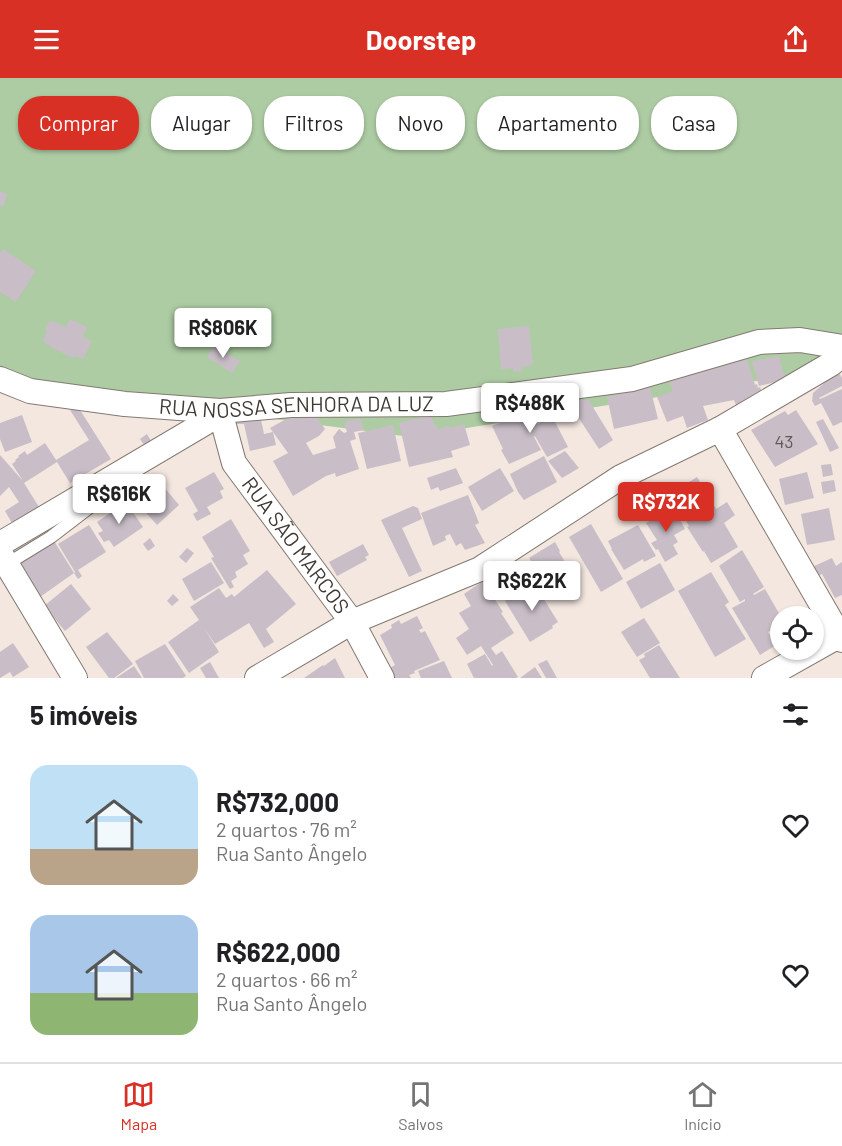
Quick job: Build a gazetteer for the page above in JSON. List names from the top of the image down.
{
  "streets": {
    "street": ["RUA NOSSA SENHORA DA LUZ", "RUA SÃO MARCOS"]
  },
  "crossings": [
    ["RUA NOSSA SENHORA DA LUZ", "RUA SÃO MARCOS"]
  ],
  "house_numbers": ["43"],
  "page": {
    "header": "Doorstep",
    "chip": [
      "Comprar",
      "Alugar",
      "Filtros",
      "Novo",
      "Apartamento",
      "Casa"
    ],
    "price": [
      "R$806K",
      "R$488K",
      "R$616K",
      "R$732K",
      "R$622K"
    ],
    "heading": "5 imóveis",
    "list": [
      {
        "name": "R$732,000",
        "note": "2 quartos · 76 m² · Rua Santo Ângelo"
      },
      {
        "name": "R$622,000",
        "note": "2 quartos · 66 m² · Rua Santo Ângelo"
      }
    ],
    "tabs": ["Mapa", "Salvos", "Início"]
  }
}
